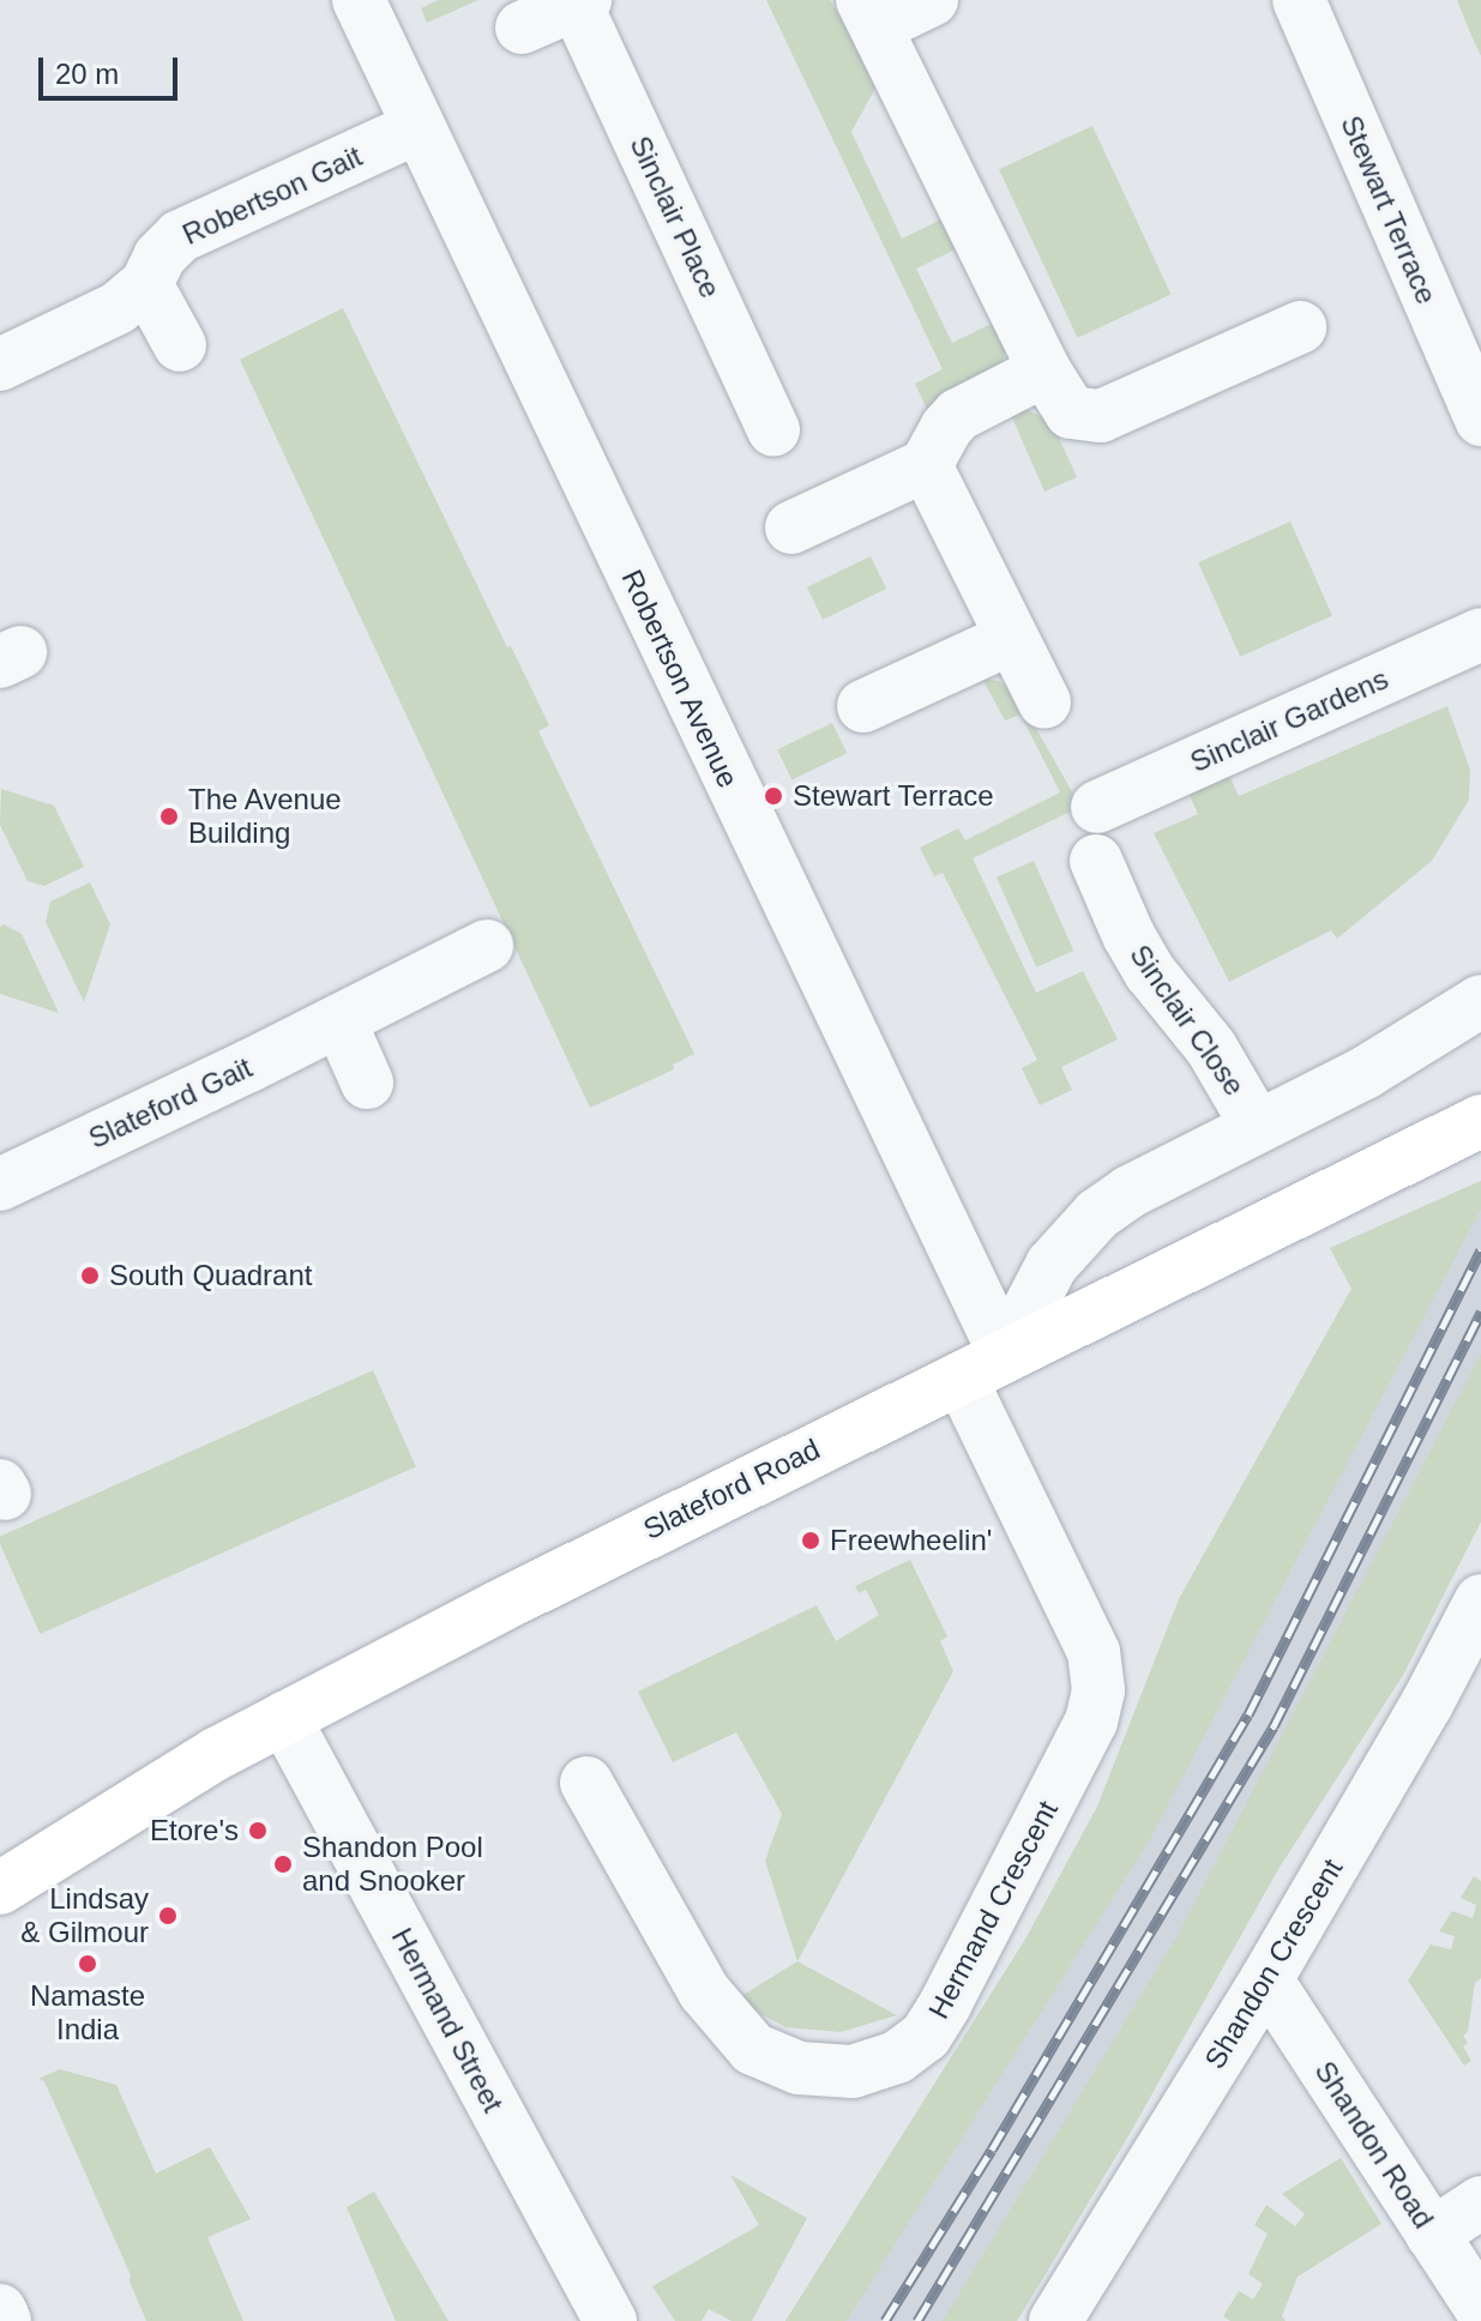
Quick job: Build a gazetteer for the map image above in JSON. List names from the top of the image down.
{
  "streets": {
    "main road": ["Slateford Road"],
    "street": [
      "Robertson Gait",
      "Stewart Terrace",
      "Sinclair Place",
      "Robertson Avenue",
      "Sinclair Gardens",
      "Sinclair Close",
      "Slateford Gait",
      "Hermand Crescent",
      "Shandon Crescent",
      "Hermand Street",
      "Shandon Road"
    ]
  },
  "crossings": [
    ["Robertson Gait", "Robertson Avenue"],
    ["Robertson Avenue", "Slateford Road"],
    ["Robertson Avenue", "Hermand Crescent"],
    ["Slateford Road", "Hermand Crescent"],
    ["Slateford Road", "Hermand Street"],
    ["Shandon Crescent", "Shandon Road"]
  ],
  "places": [
    "Stewart Terrace",
    "The Avenue Building",
    "South Quadrant",
    "Freewheelin'",
    "Etore's",
    "Shandon Pool and Snooker",
    "Lindsay & Gilmour",
    "Namaste India"
  ],
  "scale_bar": "20 m"
}
